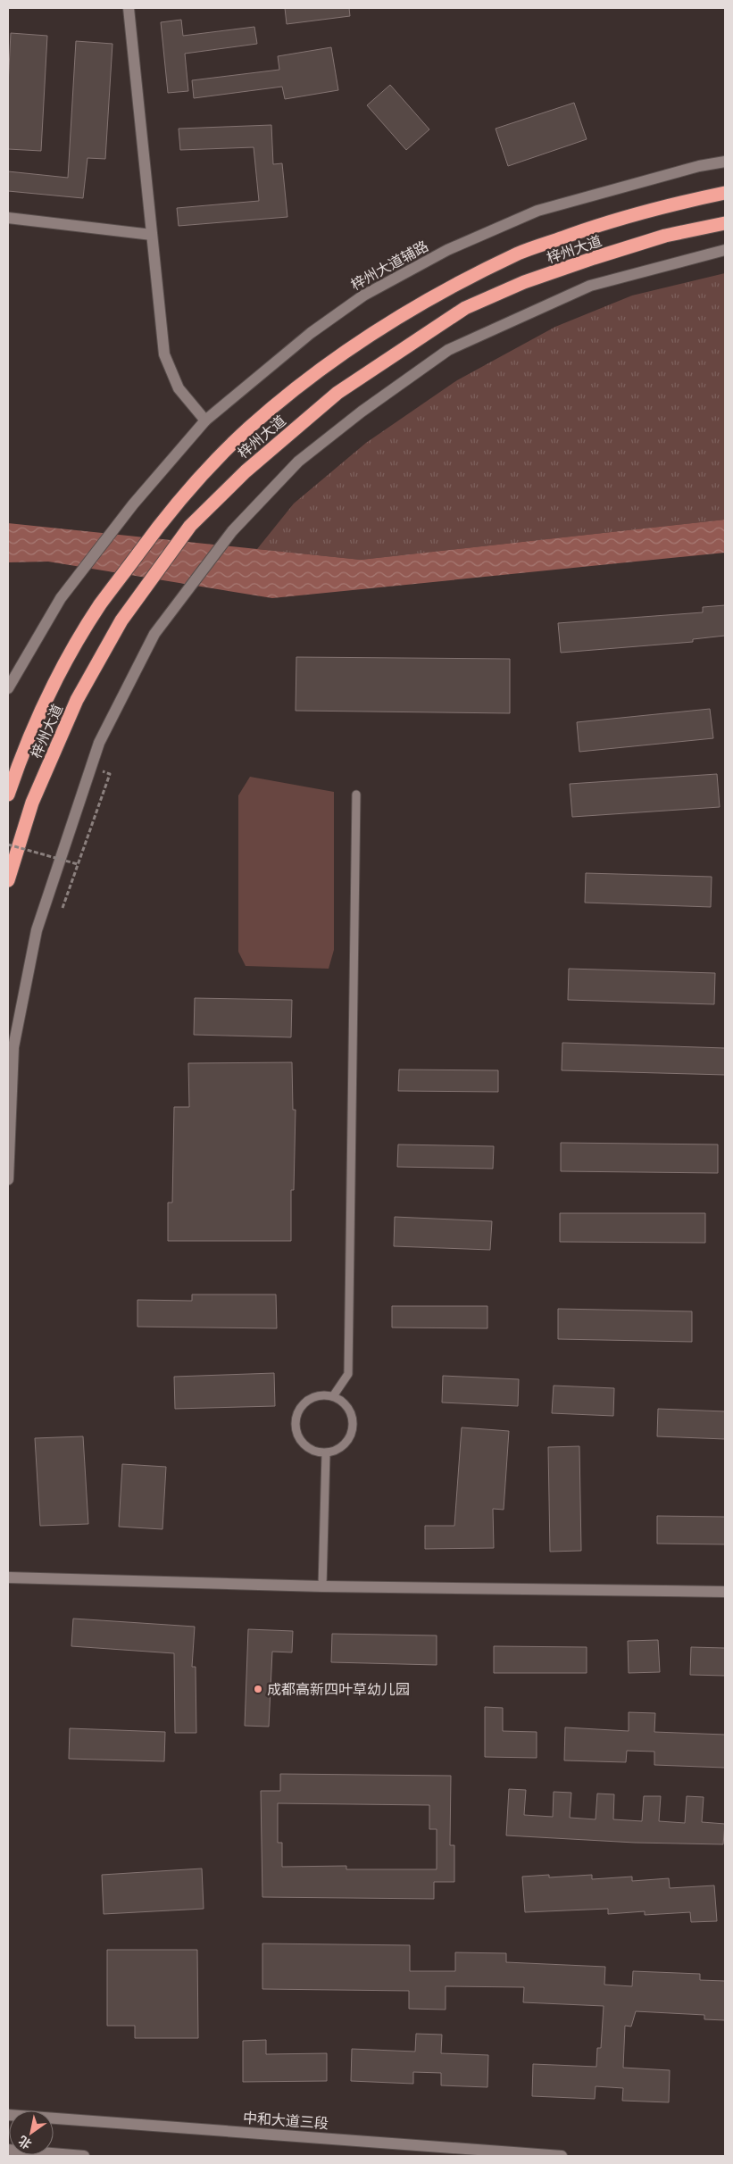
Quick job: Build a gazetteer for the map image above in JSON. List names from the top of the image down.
{
  "streets": {
    "highway": ["梓州大道"],
    "main road": ["梓州大道辅路", "中和大道三段"]
  },
  "places": ["成都高新四叶草幼儿园"],
  "north": "bottom left"
}
